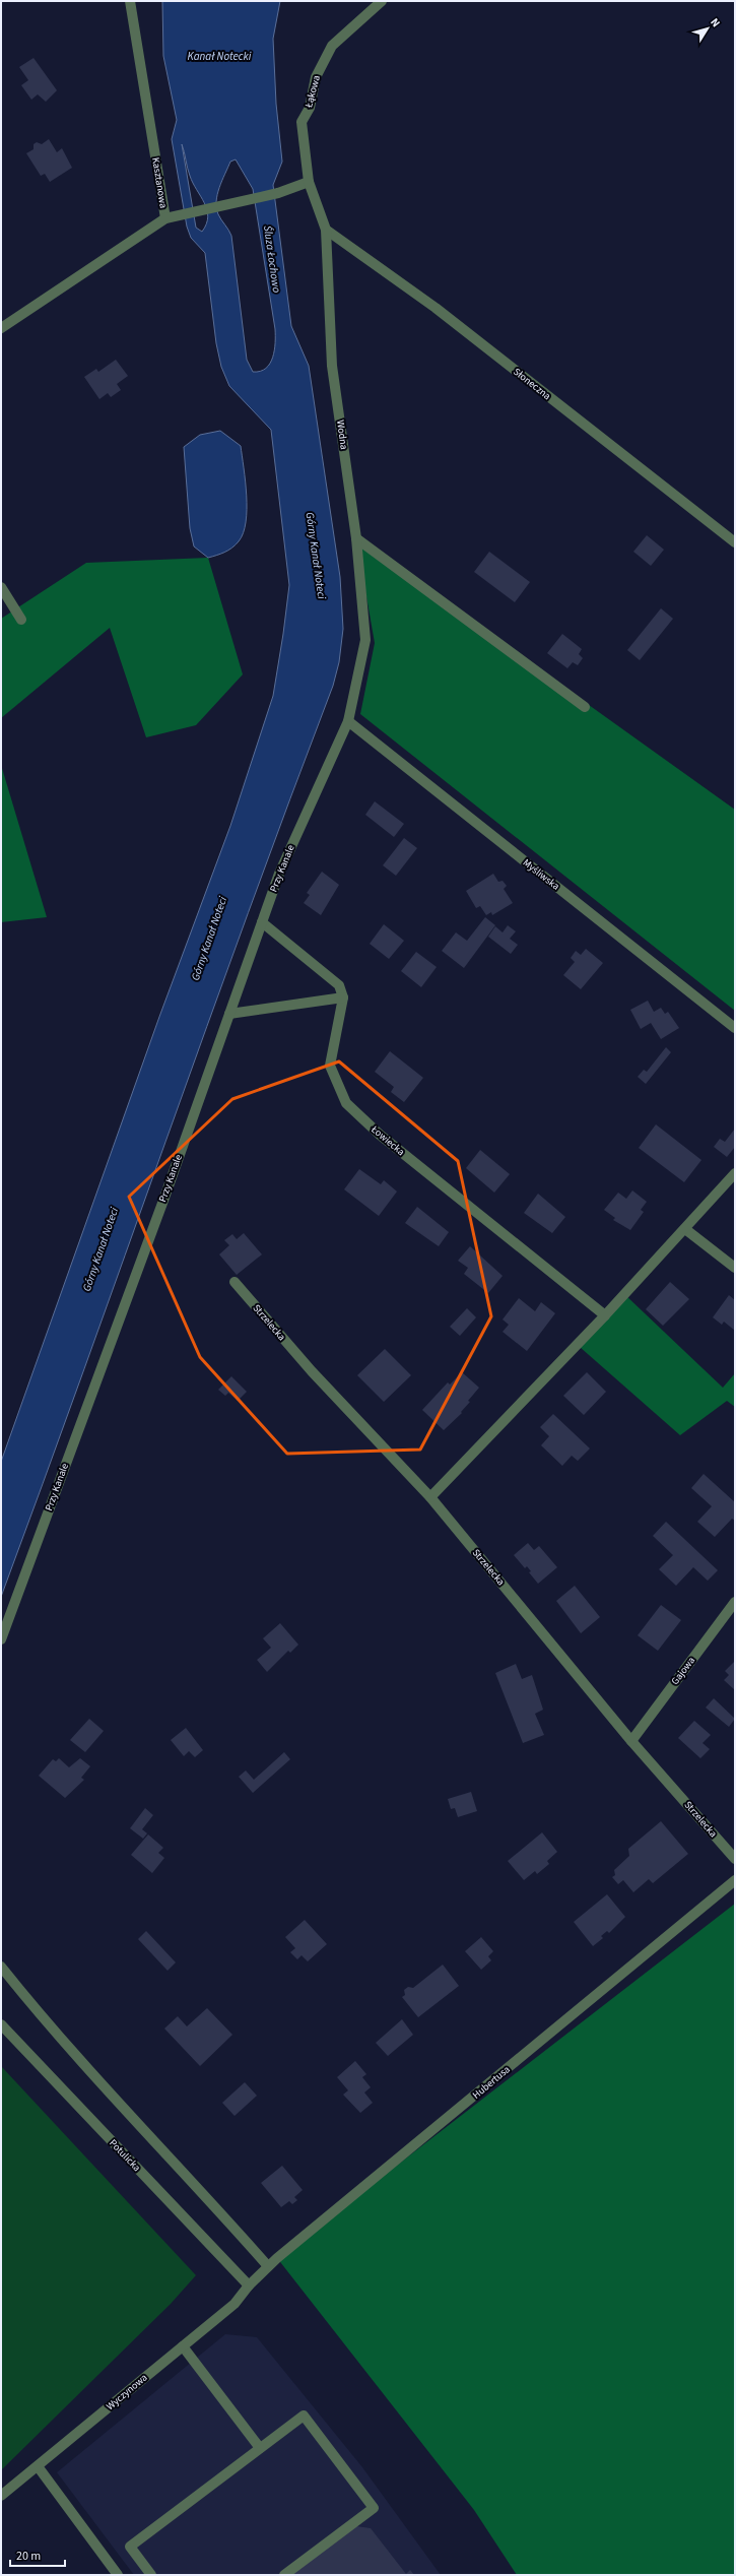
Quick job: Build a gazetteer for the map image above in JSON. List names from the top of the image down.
{
  "streets": {
    "street": [
      "Łąkowa",
      "Kasztanowa",
      "Słoneczna",
      "Wodna",
      "Przy Kanale",
      "Myśliwska",
      "Łowiecka",
      "Strzelecka",
      "Gajowa",
      "Hubertusa",
      "Potulicka",
      "Wyczynowa"
    ]
  },
  "crossings": [
    ["Łąkowa", "Wodna"],
    ["Słoneczna", "Wodna"],
    ["Wodna", "Przy Kanale"],
    ["Wodna", "Myśliwska"],
    ["Przy Kanale", "Myśliwska"],
    ["Strzelecka", "Gajowa"],
    ["Hubertusa", "Potulicka"],
    ["Hubertusa", "Wyczynowa"],
    ["Potulicka", "Wyczynowa"]
  ],
  "water": ["Kanał Notecki", "Śluza Łochowo", "Górny Kanał Noteci"],
  "scale_bar": "20 m",
  "north": "top right"
}
